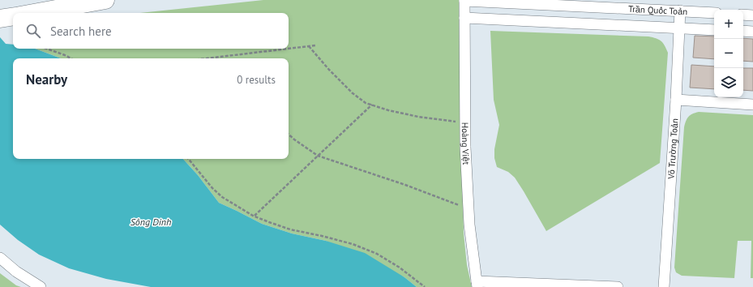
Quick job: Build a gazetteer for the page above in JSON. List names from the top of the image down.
{
  "streets": {
    "street": ["Trần Quốc Toản", "Hoàng Việt", "Võ Trường Toản"]
  },
  "crossings": [
    ["Trần Quốc Toản", "Hoàng Việt"],
    ["Trần Quốc Toản", "Võ Trường Toản"]
  ],
  "water": ["Sông Dinh"],
  "page": {
    "map_buttons": ["+", "−"],
    "search": "Search here",
    "heading": ["Nearby", "0 results"]
  }
}
